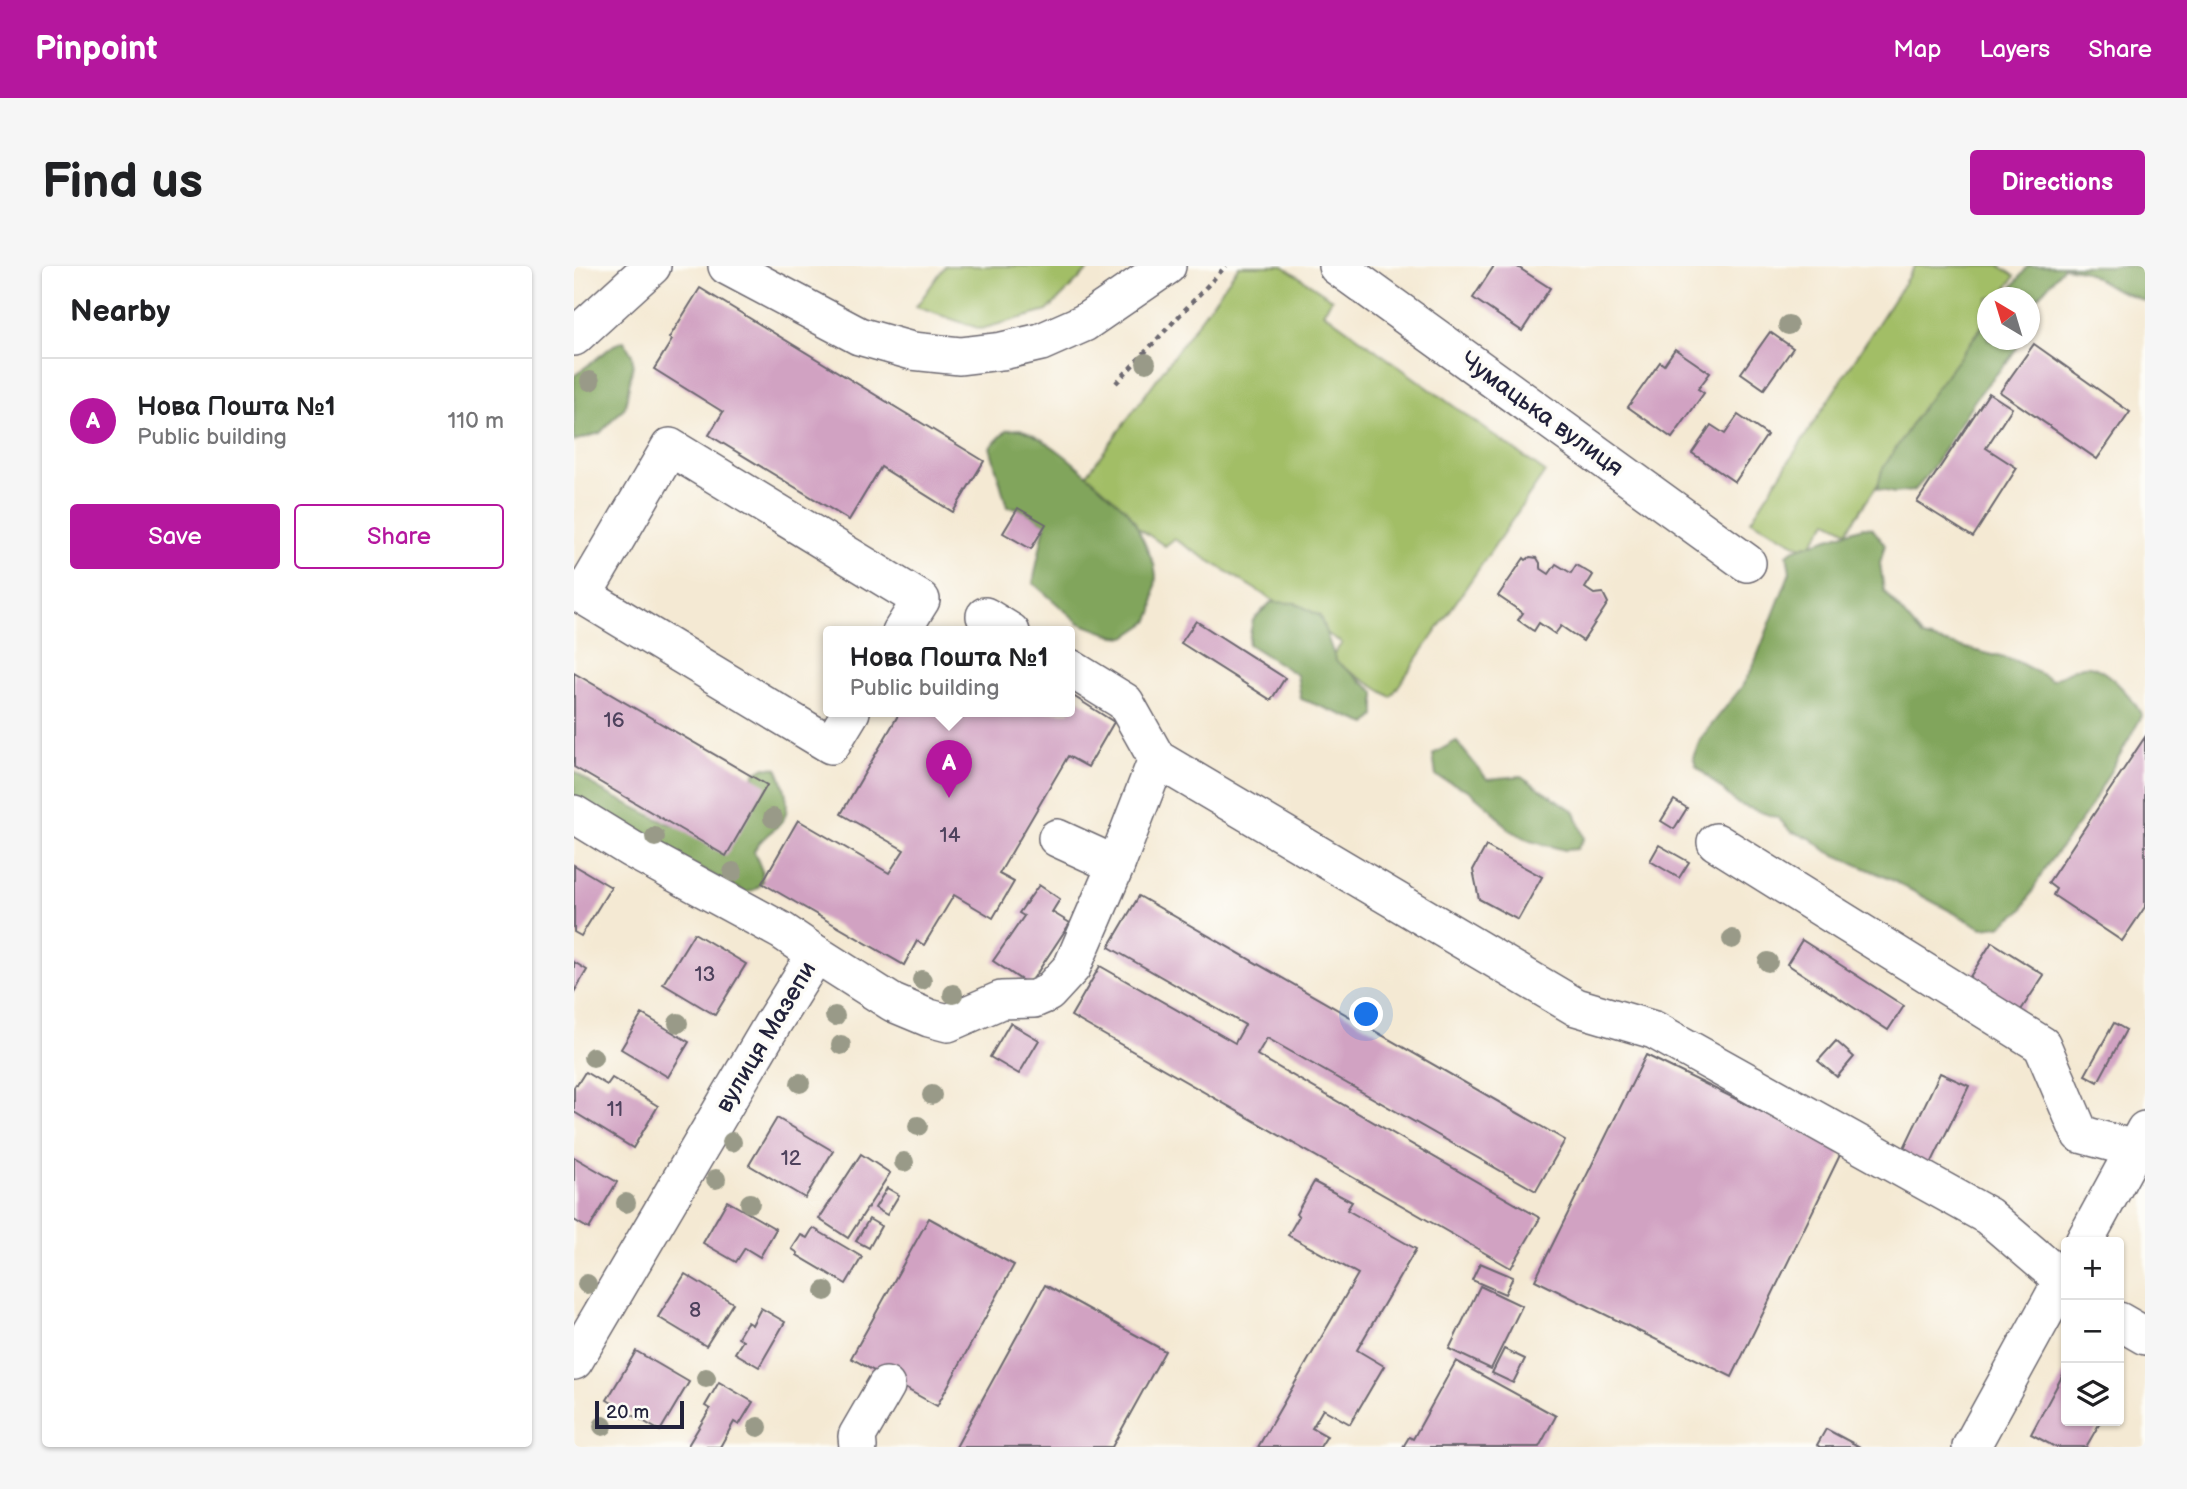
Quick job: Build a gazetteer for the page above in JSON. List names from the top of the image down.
{
  "streets": {
    "street": ["Чумацька вулиця", "вулиця Мазепи"]
  },
  "house_numbers": [
    "16",
    "14",
    "13",
    "11",
    "12",
    "8"
  ],
  "scale_bar": "20 m",
  "north": "top left",
  "page": {
    "header": "Pinpoint",
    "nav": ["Map", "Layers", "Share"],
    "buttons": [
      "Directions",
      ["Save", "Share"]
    ],
    "title": "Find us",
    "heading": "Nearby",
    "list": [
      {
        "mark": "A",
        "name": "Нова Пошта №1",
        "note": "Public building",
        "value": "110 m"
      }
    ],
    "popup": ["Нова Пошта №1", "Public building"],
    "pins": "A",
    "map_buttons": ["+", "−"],
    "scale": "20 m"
  }
}
